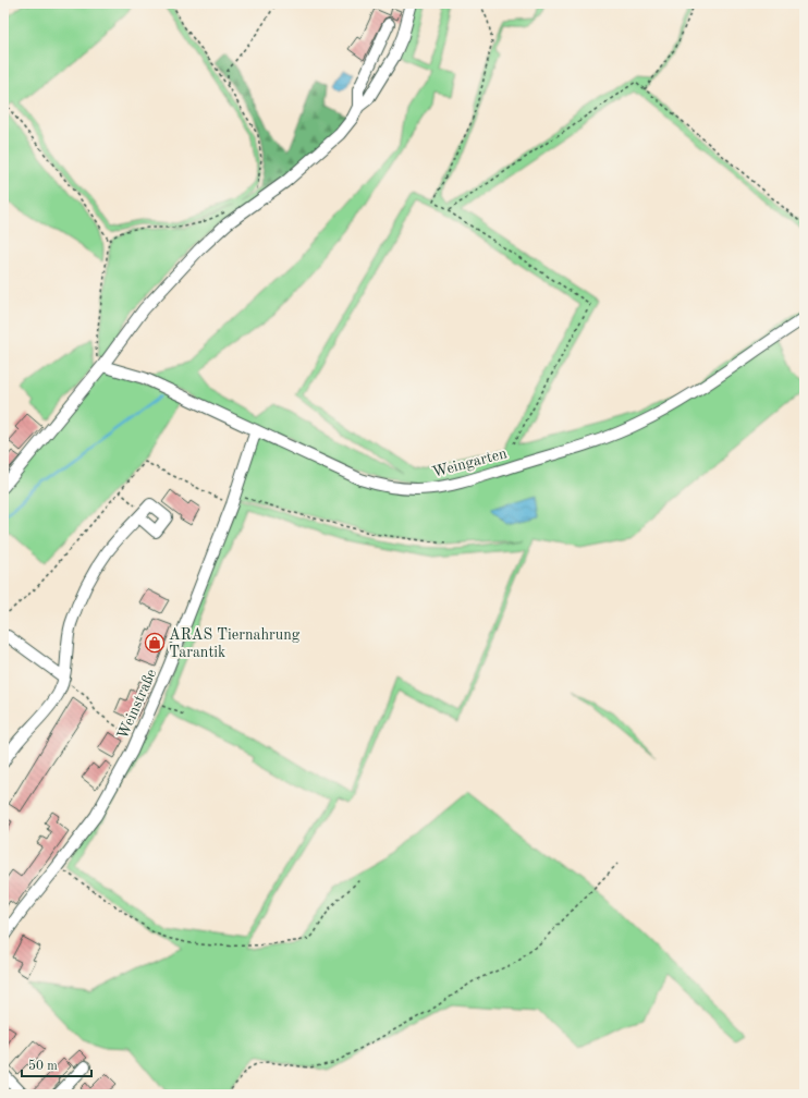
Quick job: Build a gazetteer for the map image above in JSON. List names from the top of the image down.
{
  "streets": {
    "street": ["Weingarten", "Weinstraße"]
  },
  "crossings": [
    ["Weingarten", "Weinstraße"]
  ],
  "places": {
    "shop": ["ARAS Tiernahrung Tarantik"]
  },
  "scale_bar": "50 m"
}
